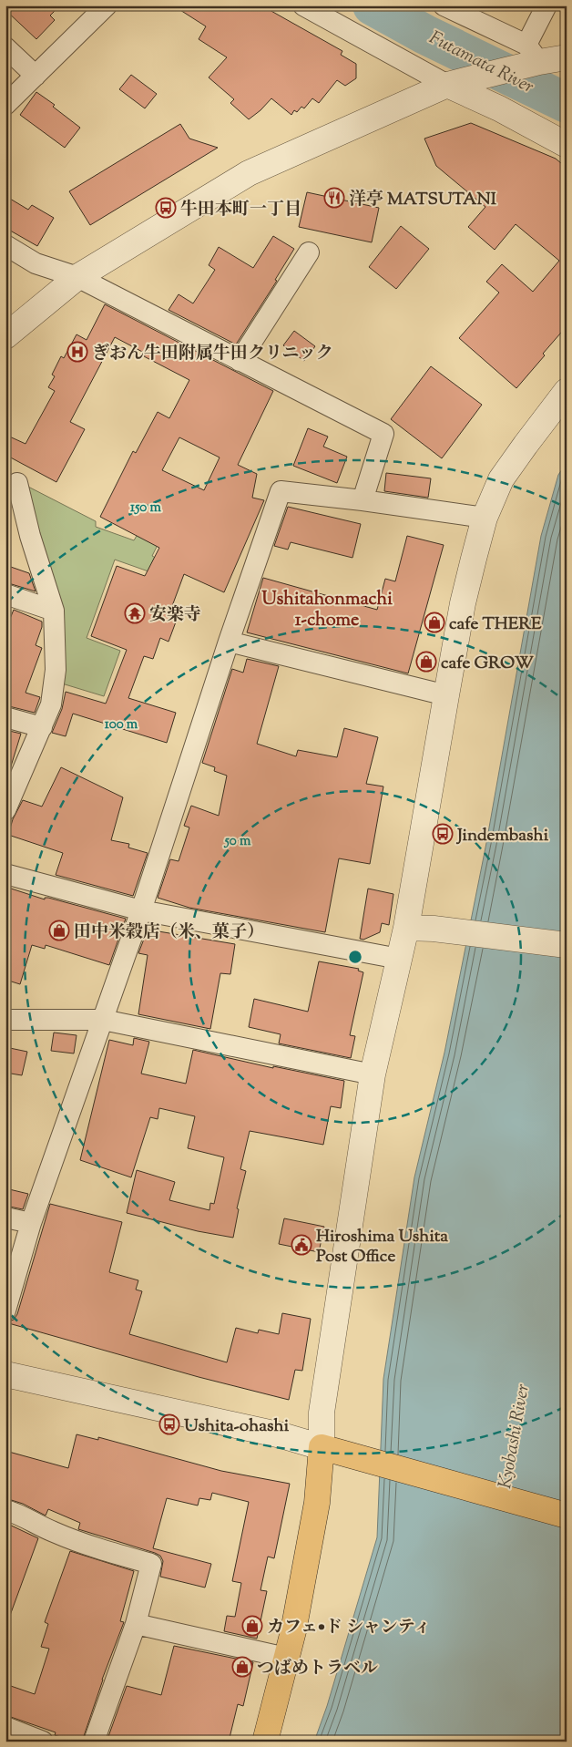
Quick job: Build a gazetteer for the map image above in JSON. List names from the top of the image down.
{
  "districts": ["Ushitahonmachi 1-chome"],
  "water": ["Futamata River", "Kyobashi River"],
  "places": {
    "restaurant": ["洋亭 MATSUTANI"],
    "bus stop": ["牛田本町一丁目", "Jindembashi", "Ushita-ohashi"],
    "hospital": ["ぎおん牛田附属牛田クリニック"],
    "temple": ["安楽寺"],
    "shop": [
      "cafe THERE",
      "cafe GROW",
      "田中米穀店（米、菓子）",
      "カフェ•ド シャンティ",
      "つばめトラベル"
    ],
    "public building": ["Hiroshima Ushita Post Office"]
  },
  "rings": ["150 m", "100 m", "50 m"]
}
